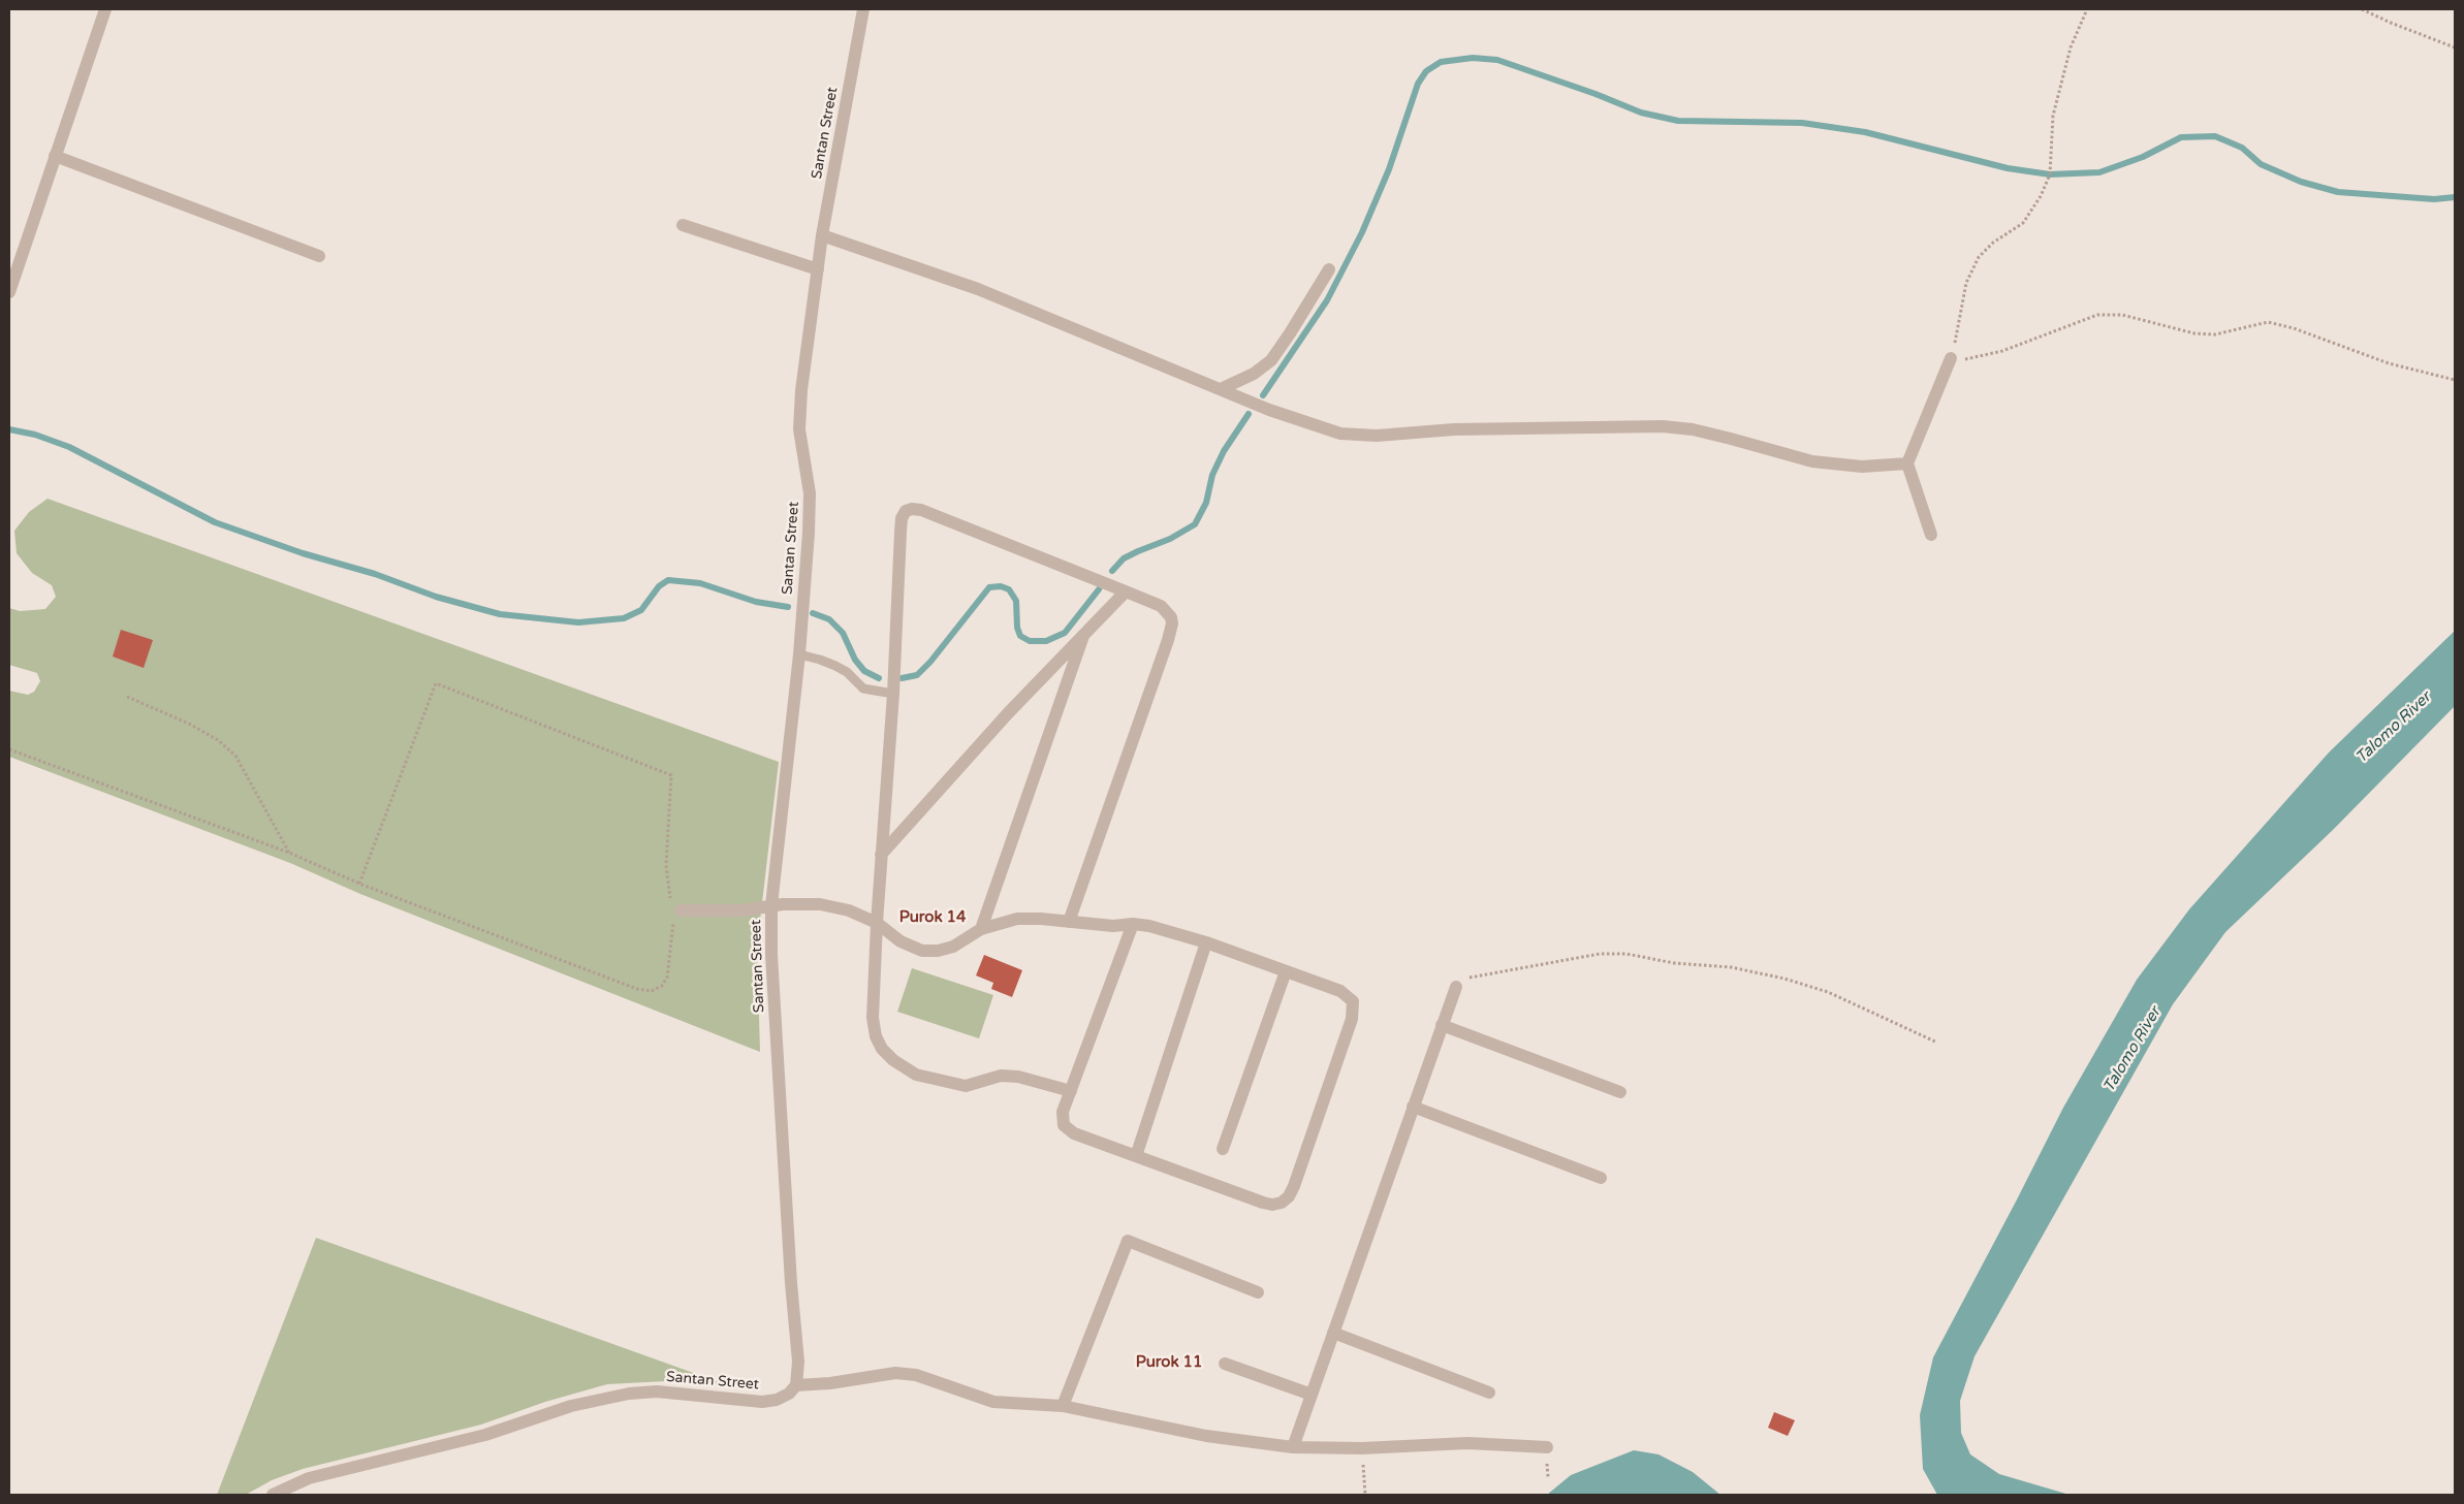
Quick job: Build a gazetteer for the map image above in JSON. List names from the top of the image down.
{
  "streets": {
    "street": ["Santan Street"]
  },
  "districts": ["Purok 14", "Purok 11"],
  "water": ["Talomo River"]
}
